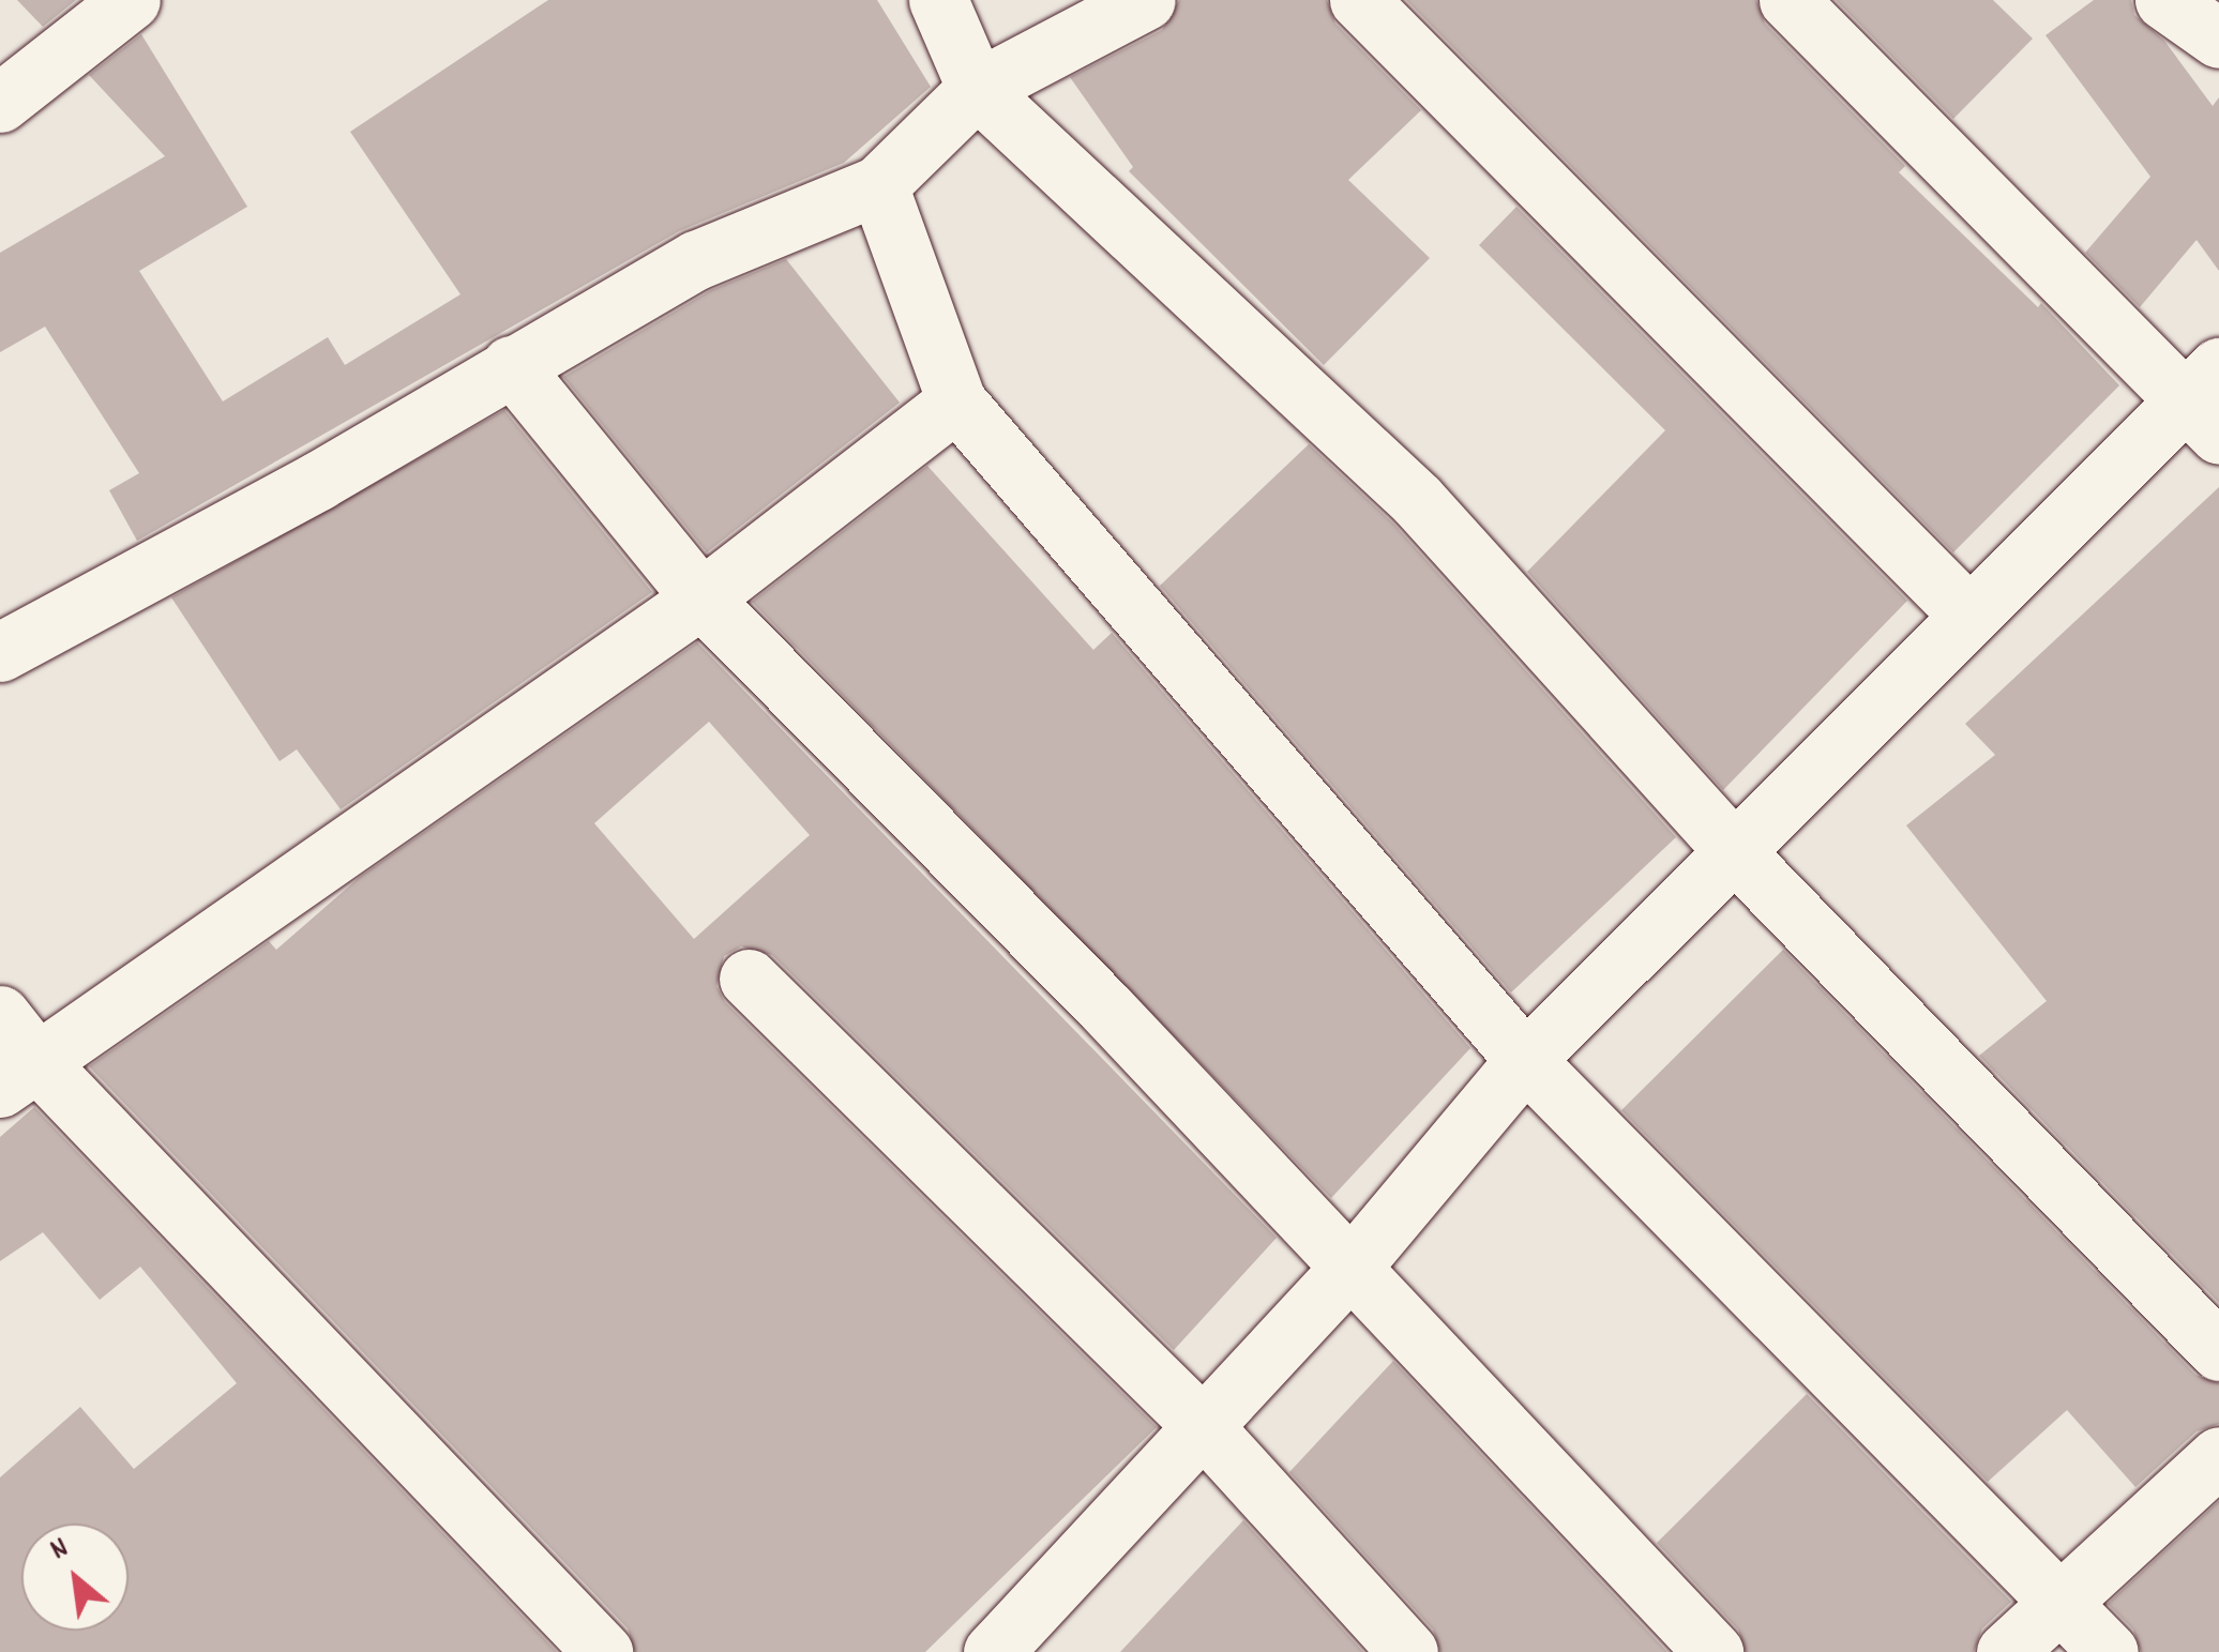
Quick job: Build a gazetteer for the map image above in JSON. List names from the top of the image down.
{
  "north": "top left"
}
